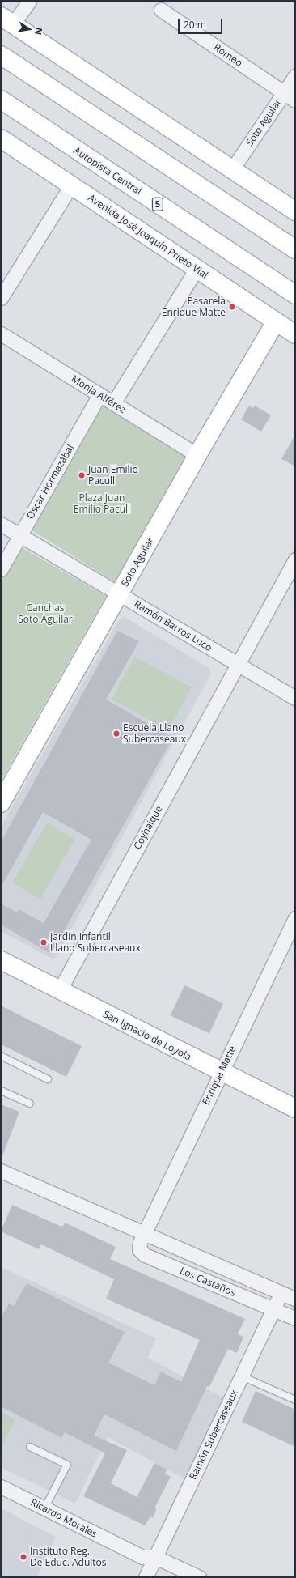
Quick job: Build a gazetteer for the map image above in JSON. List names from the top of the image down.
{
  "streets": {
    "main road": [
      "Soto Aguilar",
      "Autopista Central",
      "5",
      "Avenida José Joaquín Prieto Vial",
      "San Ignacio de Loyola"
    ],
    "street": [
      "Romeo",
      "Monja Alférez",
      "Óscar Hormazábal",
      "Ramón Barros Luco",
      "Coyhaique",
      "Enrique Matte",
      "Los Castaños",
      "Ramón Subercaseaux",
      "Ricardo Morales"
    ]
  },
  "crossings": [
    ["Romeo", "Soto Aguilar"],
    ["Soto Aguilar", "Avenida José Joaquín Prieto Vial"],
    ["Soto Aguilar", "Monja Alférez"],
    ["Soto Aguilar", "Ramón Barros Luco"],
    ["Monja Alférez", "Óscar Hormazábal"],
    ["Óscar Hormazábal", "Ramón Barros Luco"],
    ["Ramón Barros Luco", "Coyhaique"],
    ["Coyhaique", "San Ignacio de Loyola"],
    ["San Ignacio de Loyola", "Enrique Matte"],
    ["Enrique Matte", "Los Castaños"],
    ["Los Castaños", "Ramón Subercaseaux"],
    ["Ramón Subercaseaux", "Ricardo Morales"]
  ],
  "parks": ["Plaza Juan Emilio Pacull", "Canchas Soto Aguilar"],
  "places": [
    "Pasarela Enrique Matte",
    "Juan Emilio Pacull",
    "Escuela Llano Subercaseaux",
    "Jardín Infantil Llano Subercaseaux",
    "Instituto Reg. De Educ. Adultos"
  ],
  "scale_bar": "20 m",
  "north": "right"
}
